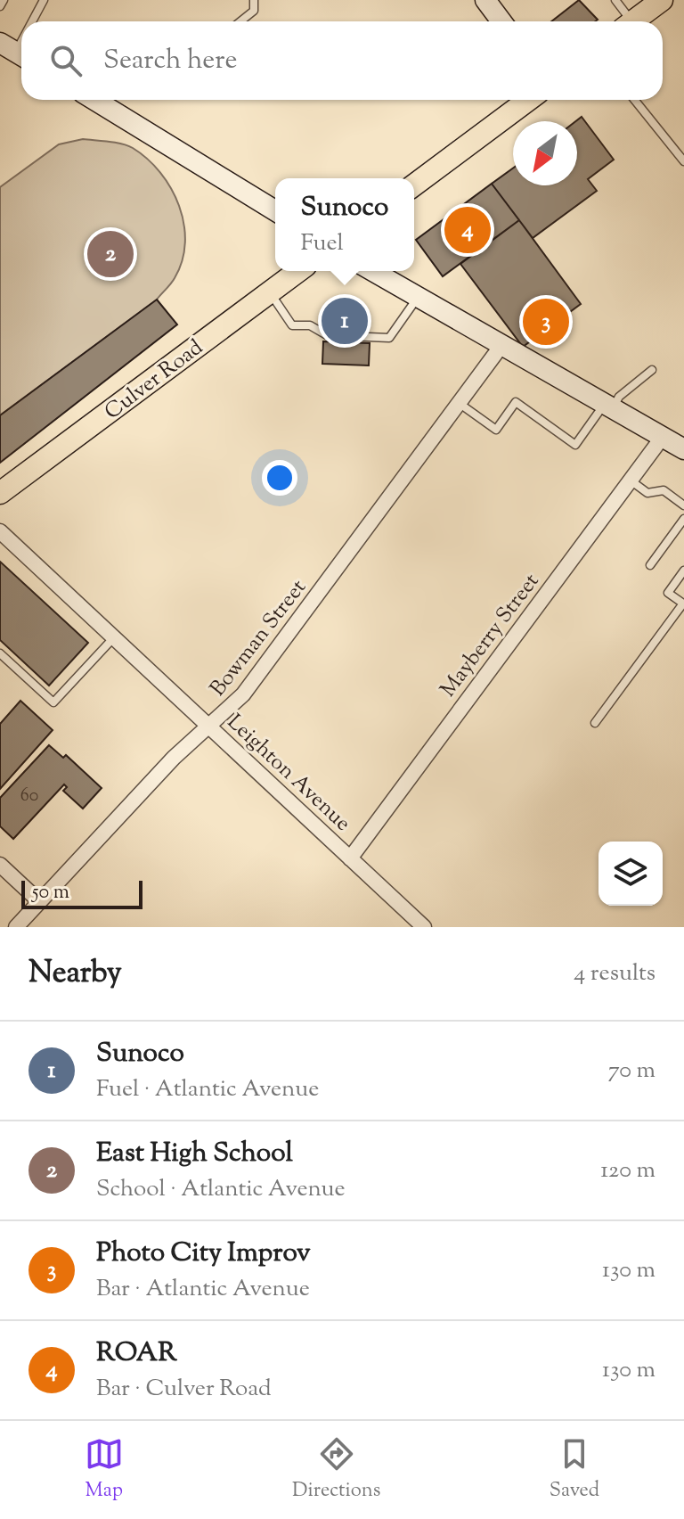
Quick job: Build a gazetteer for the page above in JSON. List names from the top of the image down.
{
  "streets": {
    "main road": ["Culver Road"],
    "street": ["Mayberry Street", "Bowman Street", "Leighton Avenue"]
  },
  "crossings": [
    ["Mayberry Street", "Leighton Avenue"],
    ["Bowman Street", "Leighton Avenue"]
  ],
  "house_numbers": ["60"],
  "scale_bar": "50 m",
  "north": "bottom left",
  "page": {
    "search": "Search here",
    "popup": ["Sunoco", "Fuel"],
    "pins": [
      "4",
      "2",
      "1",
      "3"
    ],
    "scale": "50 m",
    "heading": ["Nearby", "4 results"],
    "list": [
      {
        "mark": "1",
        "name": "Sunoco",
        "note": "Fuel · Atlantic Avenue",
        "value": "70 m"
      },
      {
        "mark": "2",
        "name": "East High School",
        "note": "School · Atlantic Avenue",
        "value": "120 m"
      },
      {
        "mark": "3",
        "name": "Photo City Improv",
        "note": "Bar · Atlantic Avenue",
        "value": "130 m"
      },
      {
        "mark": "4",
        "name": "ROAR",
        "note": "Bar · Culver Road",
        "value": "130 m"
      }
    ],
    "nav": ["Map", "Directions", "Saved"]
  }
}
